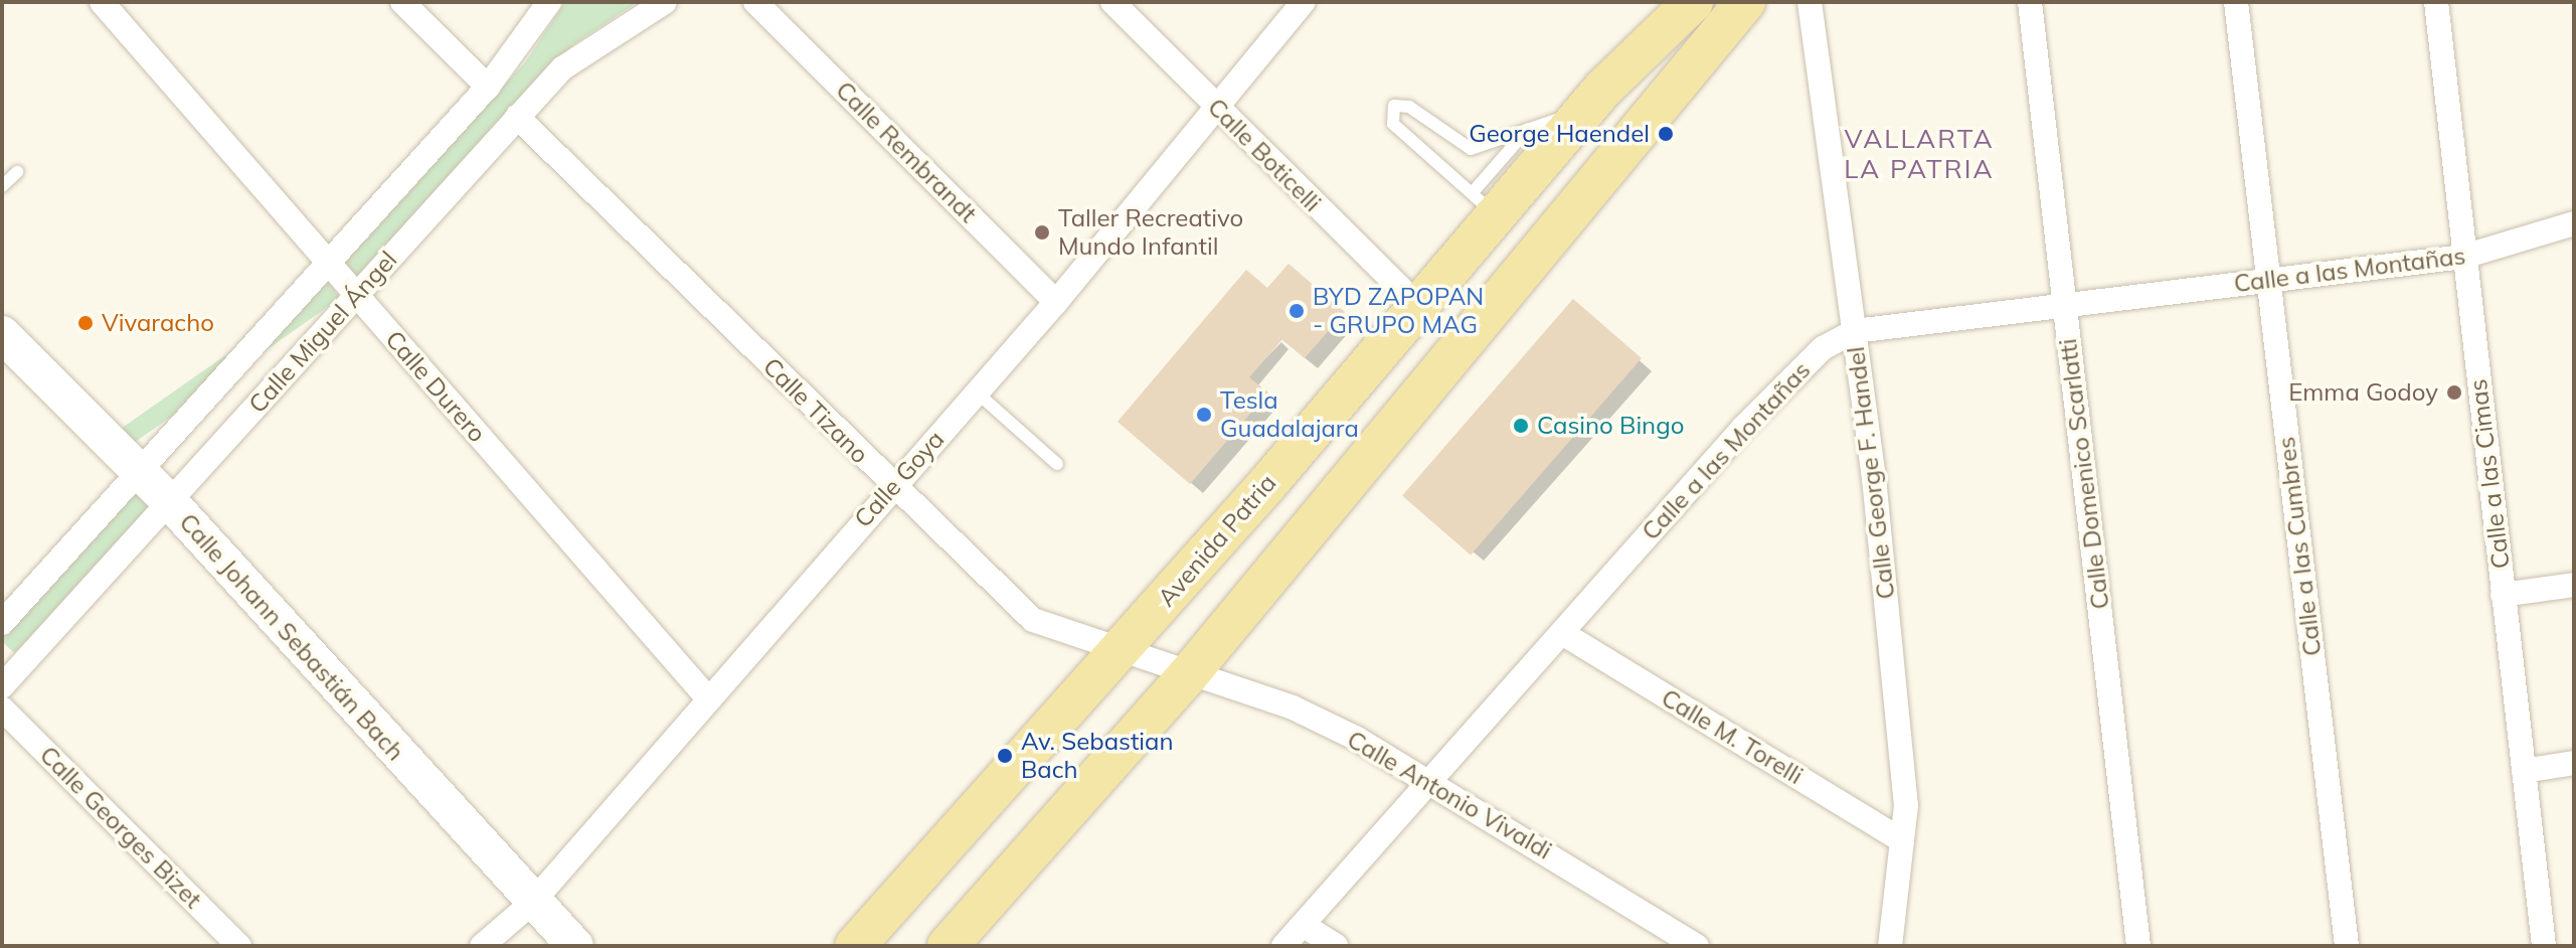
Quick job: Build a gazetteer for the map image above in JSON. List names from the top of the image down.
{
  "streets": {
    "main road": ["Avenida Patria"],
    "street": [
      "Calle Rembrandt",
      "Calle Boticelli",
      "Calle a las Montañas",
      "Calle Miguel Ángel",
      "Calle Durero",
      "Calle Tizano",
      "Calle George F. Handel",
      "Calle Domenico Scarlatti",
      "Calle a las Cimas",
      "Calle Goya",
      "Calle a las Cumbres",
      "Calle Johann Sebastián Bach",
      "Calle M. Torelli",
      "Calle Antonio Vivaldi",
      "Calle Georges Bizet"
    ]
  },
  "crossings": [
    ["Calle Rembrandt", "Calle Goya"],
    ["Calle Boticelli", "Calle Goya"],
    ["Calle Boticelli", "Avenida Patria"],
    ["Calle a las Montañas", "Calle George F. Handel"],
    ["Calle a las Montañas", "Calle Domenico Scarlatti"],
    ["Calle a las Montañas", "Calle a las Cimas"],
    ["Calle a las Montañas", "Calle a las Cumbres"],
    ["Calle a las Montañas", "Calle M. Torelli"],
    ["Calle a las Montañas", "Calle Antonio Vivaldi"],
    ["Calle Miguel Ángel", "Calle Durero"],
    ["Calle Miguel Ángel", "Calle Tizano"],
    ["Calle Miguel Ángel", "Calle Johann Sebastián Bach"],
    ["Calle Durero", "Calle Goya"],
    ["Calle Tizano", "Calle Goya"],
    ["Calle Tizano", "Avenida Patria"],
    ["Calle Tizano", "Calle Antonio Vivaldi"],
    ["Calle George F. Handel", "Calle M. Torelli"],
    ["Calle Goya", "Calle Johann Sebastián Bach"]
  ],
  "districts": ["VALLARTA LA PATRIA"],
  "places": [
    "George Haendel",
    "Taller Recreativo Mundo Infantil",
    "BYD ZAPOPAN - GRUPO MAG",
    "Vivaracho",
    "Emma Godoy",
    "Tesla Guadalajara",
    "Casino Bingo",
    "Av. Sebastian Bach"
  ]
}
